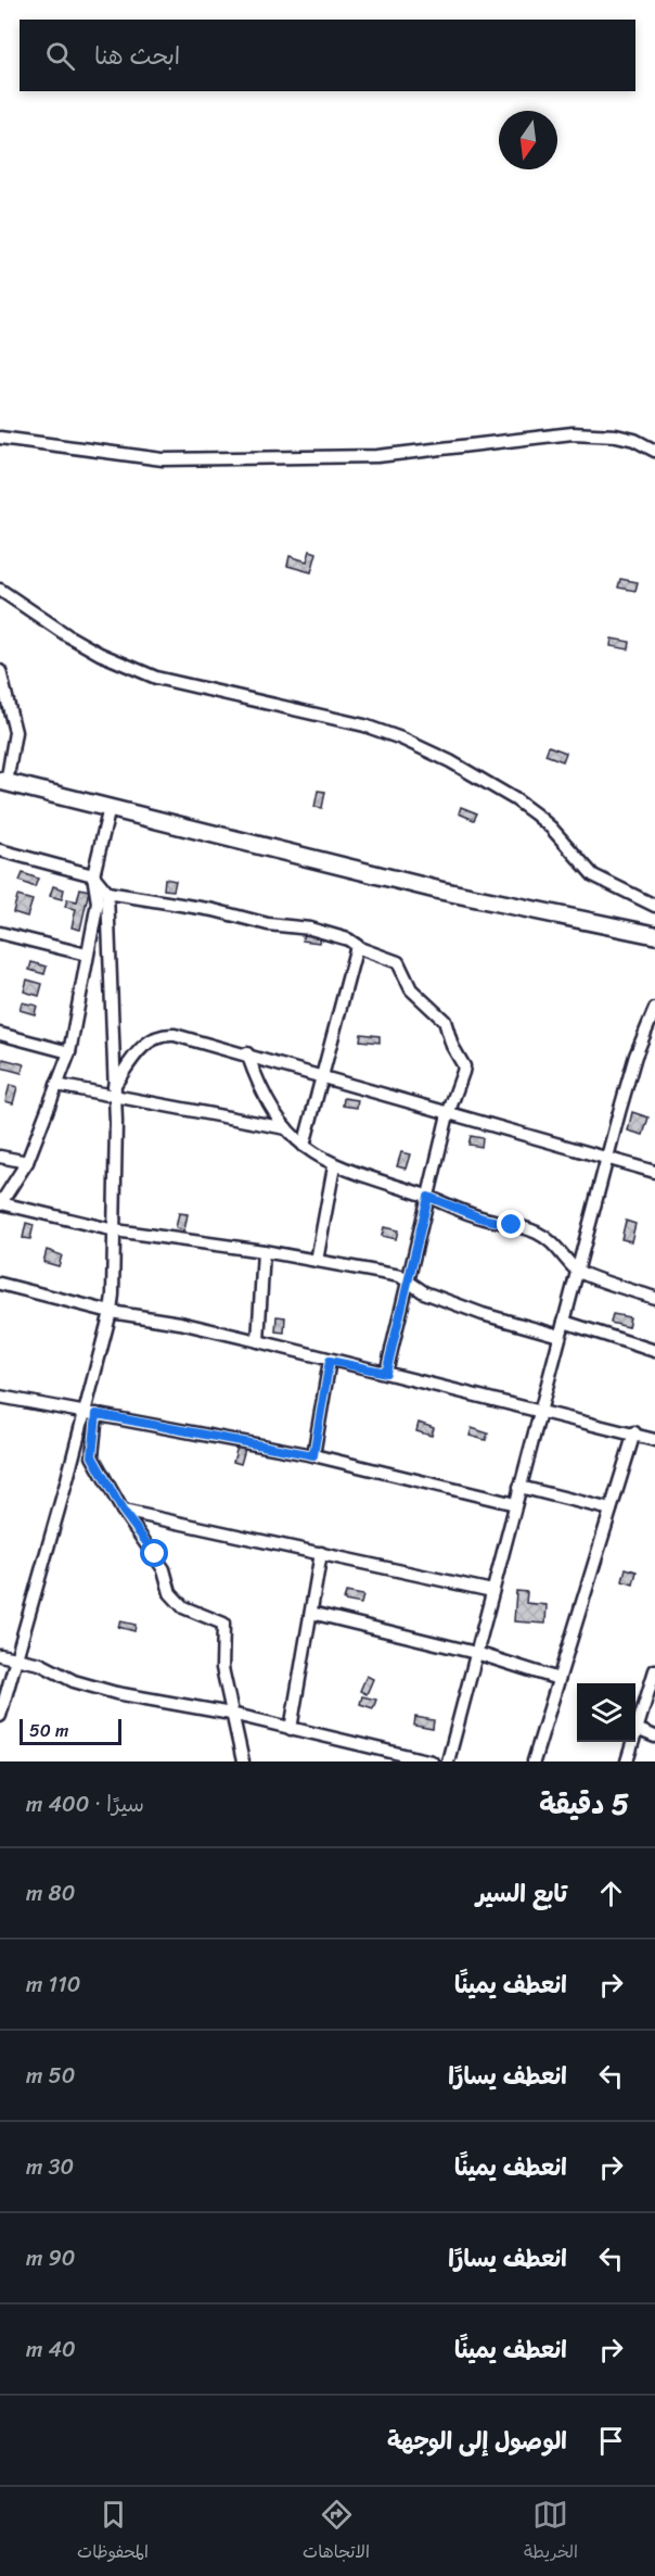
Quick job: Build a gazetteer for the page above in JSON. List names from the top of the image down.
{
  "scale_bar": "50 m",
  "north": "bottom",
  "page": {
    "search": "ابحث هنا",
    "scale": "50 m",
    "heading": ["5 دقيقة", "سيرًا · 400 m"],
    "list": [
      ["تابع السير", "80 m"],
      ["انعطف يمينًا", "110 m"],
      ["انعطف يسارًا", "50 m"],
      ["انعطف يمينًا", "30 m"],
      ["انعطف يسارًا", "90 m"],
      ["انعطف يمينًا", "40 m"],
      "الوصول إلى الوجهة"
    ],
    "nav": ["الخريطة", "الاتجاهات", "المحفوظات"]
  }
}
